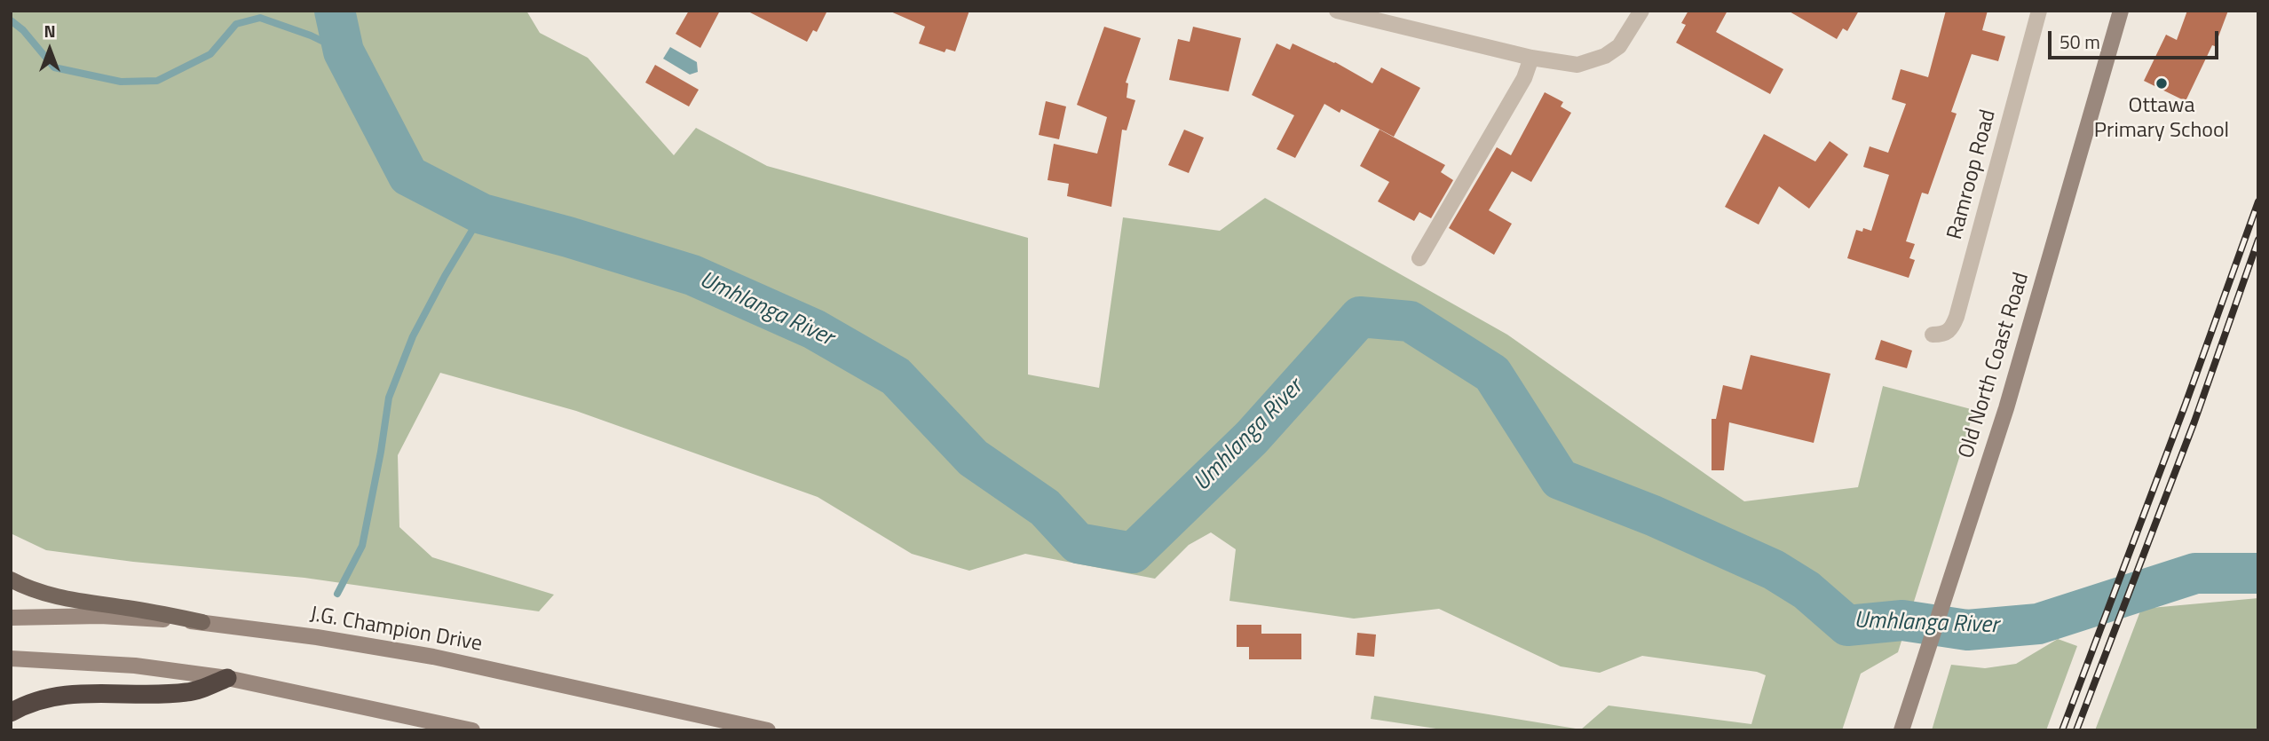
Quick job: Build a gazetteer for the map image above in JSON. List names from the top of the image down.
{
  "streets": {
    "street": ["Ramroop Road", "Old North Coast Road", "J.G. Champion Drive"]
  },
  "water": ["Umhlanga River"],
  "places": ["Ottawa Primary School"],
  "scale_bar": "50 m",
  "north": "top"
}
